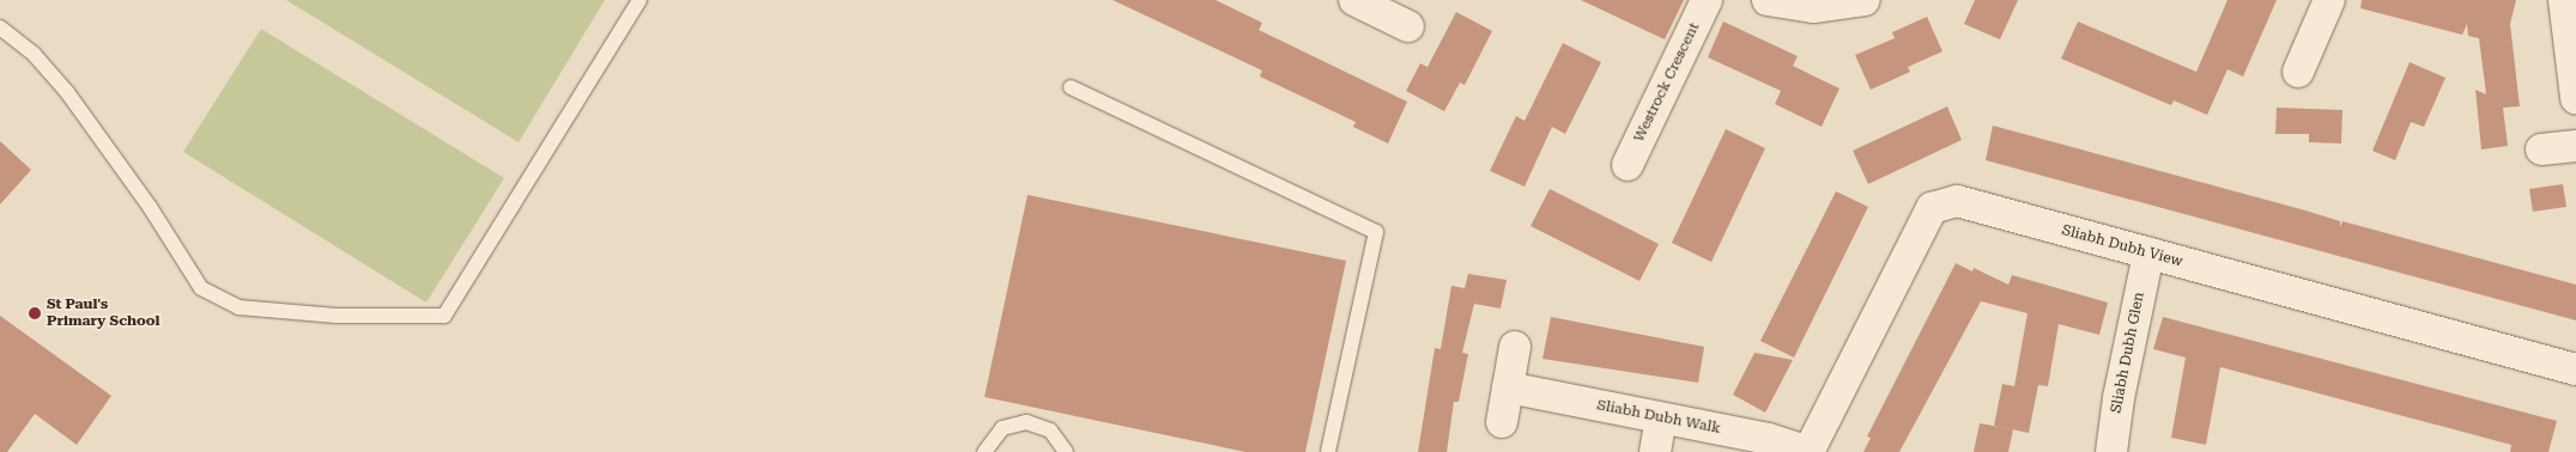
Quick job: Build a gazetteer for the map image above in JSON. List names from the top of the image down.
{
  "streets": {
    "street": [
      "Westrock Crescent",
      "Sliabh Dubh View",
      "Sliabh Dubh Glen",
      "Sliabh Dubh Walk"
    ]
  },
  "crossings": [
    ["Sliabh Dubh View", "Sliabh Dubh Glen"],
    ["Sliabh Dubh View", "Sliabh Dubh Walk"]
  ],
  "places": ["St Paul's Primary School"]
}
